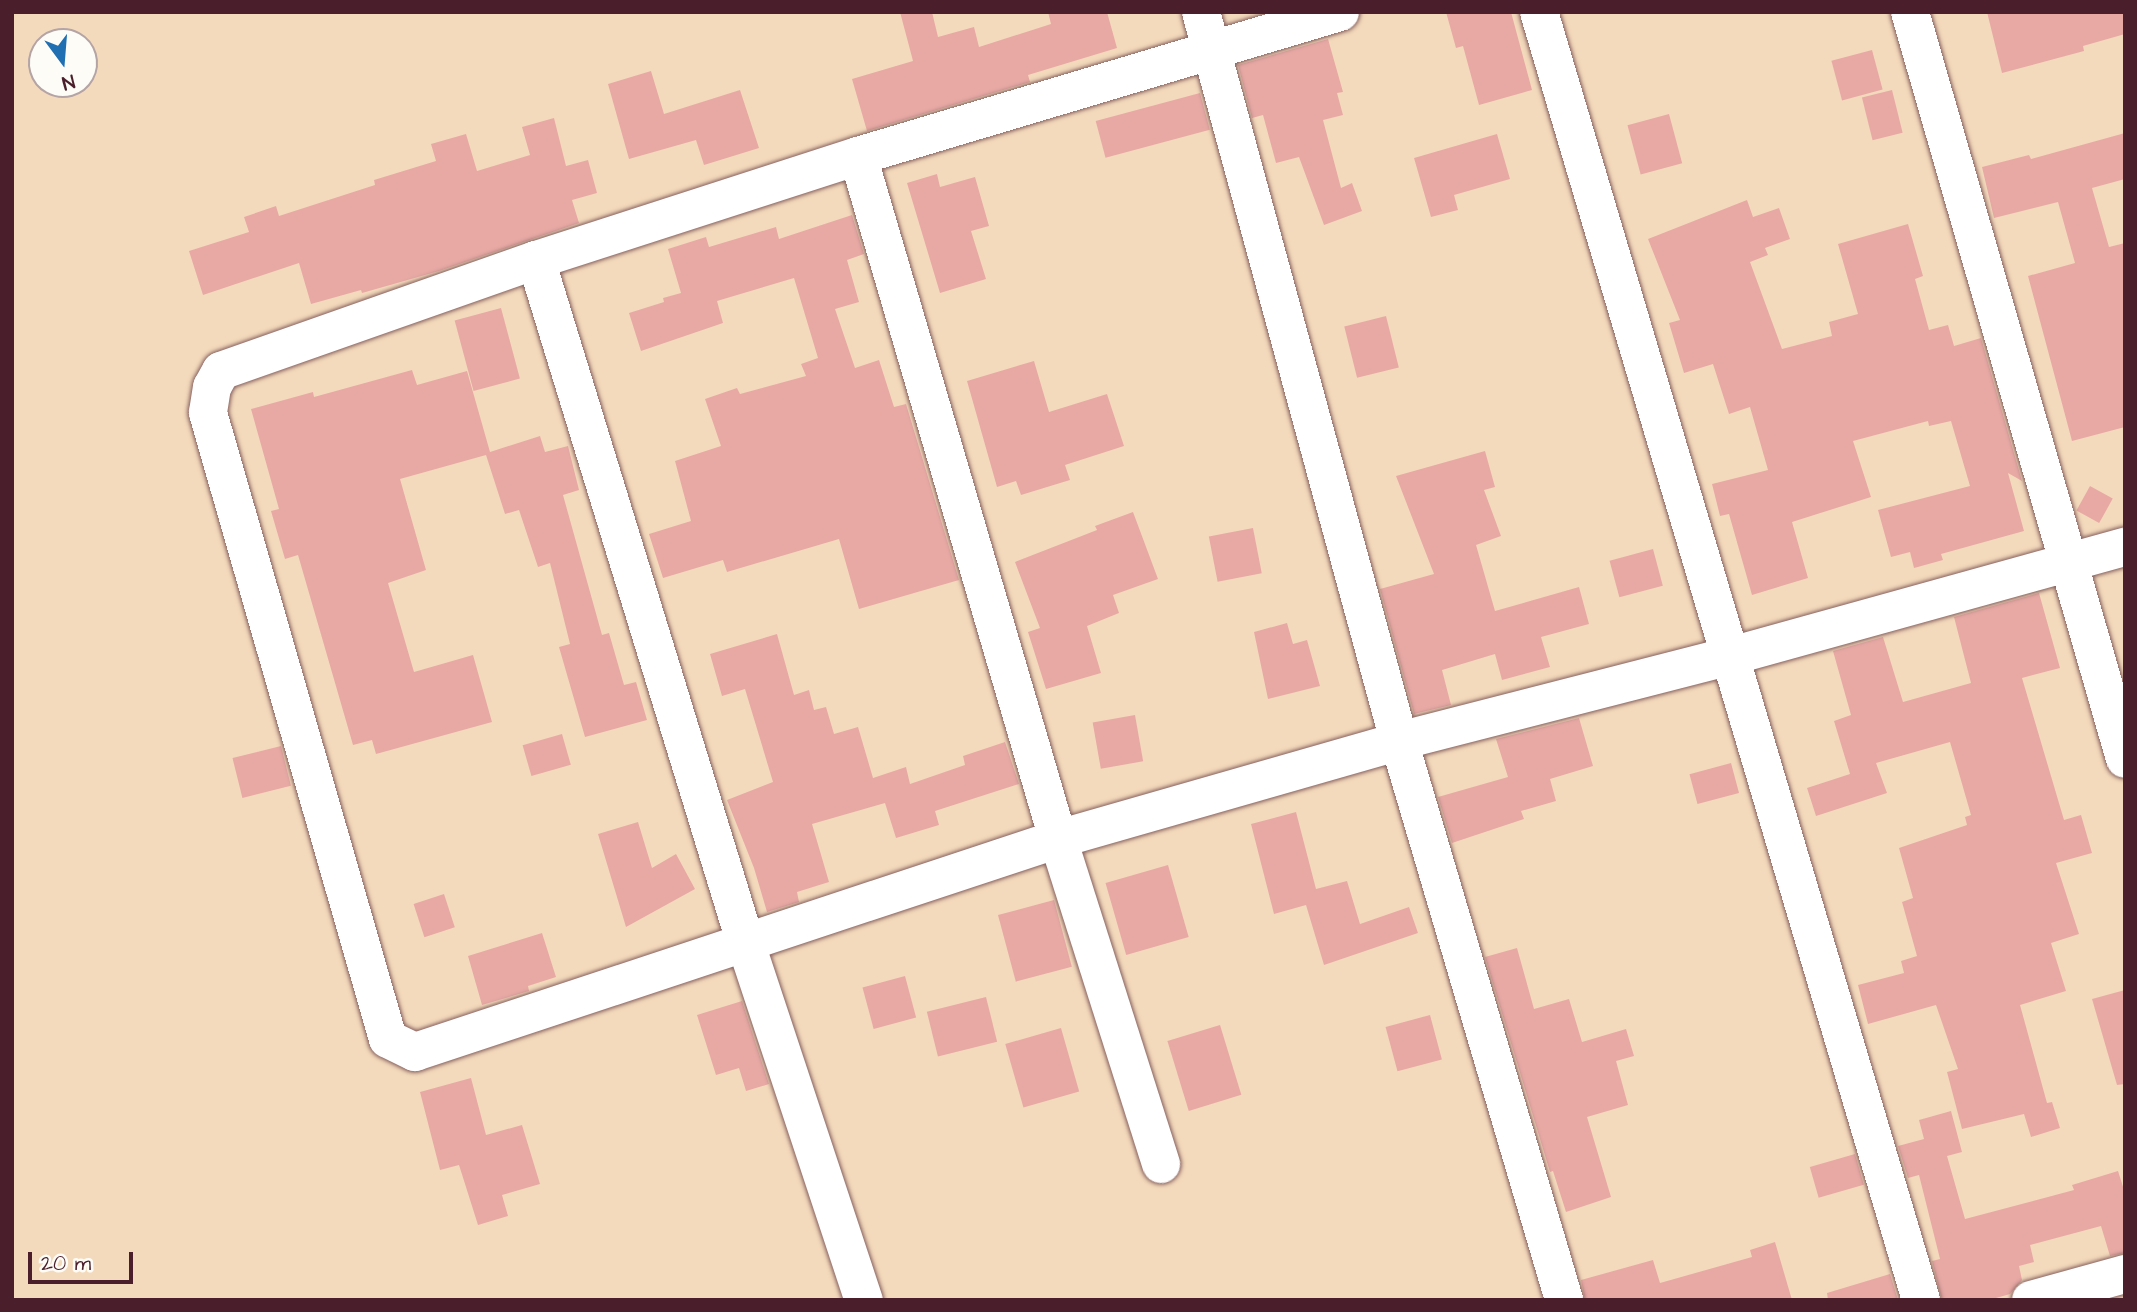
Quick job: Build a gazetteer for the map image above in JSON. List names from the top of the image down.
{
  "scale_bar": "20 m",
  "north": "bottom"
}
